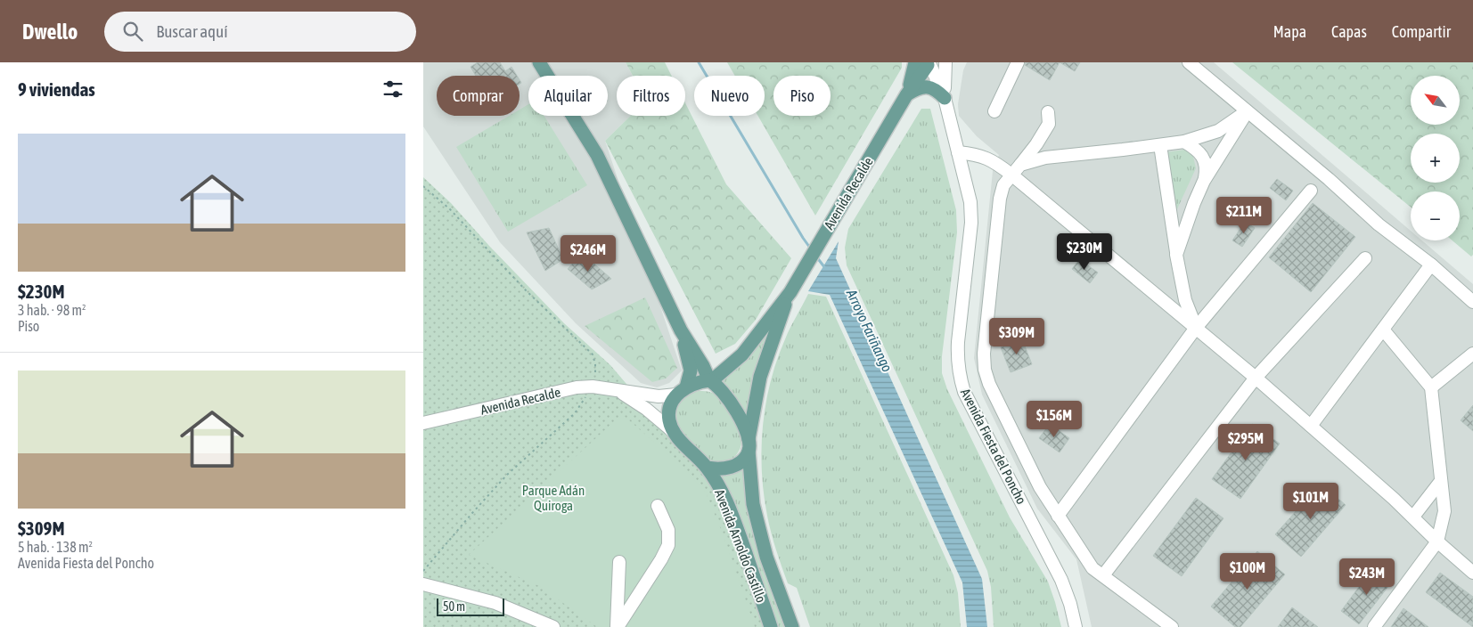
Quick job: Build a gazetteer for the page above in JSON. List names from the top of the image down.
{
  "streets": {
    "main road": ["Avenida Recalde", "Avenida Arnoldo Castillo"],
    "street": ["Avenida Fiesta del Poncho"]
  },
  "crossings": [
    ["Avenida Recalde", "Avenida Fiesta del Poncho"],
    ["Avenida Recalde", "Avenida Arnoldo Castillo"]
  ],
  "water": ["Arroyo Fariñango"],
  "parks": ["Parque Adán Quiroga"],
  "scale_bar": "50 m",
  "north": "top left",
  "page": {
    "header": "Dwello",
    "search": "Buscar aquí",
    "nav": ["Mapa", "Capas", "Compartir"],
    "heading": "9 viviendas",
    "map_buttons": ["+", "−"],
    "chip": [
      "Comprar",
      "Alquilar",
      "Filtros",
      "Nuevo",
      "Piso"
    ],
    "list": [
      {
        "name": "$230M",
        "note": "3 hab. · 98 m² · Piso"
      },
      {
        "name": "$309M",
        "note": "5 hab. · 138 m² · Avenida Fiesta del Poncho"
      }
    ],
    "price": [
      "$211M",
      "$230M",
      "$246M",
      "$309M",
      "$156M",
      "$295M",
      "$101M",
      "$100M",
      "$243M"
    ],
    "scale": "50 m"
  }
}
